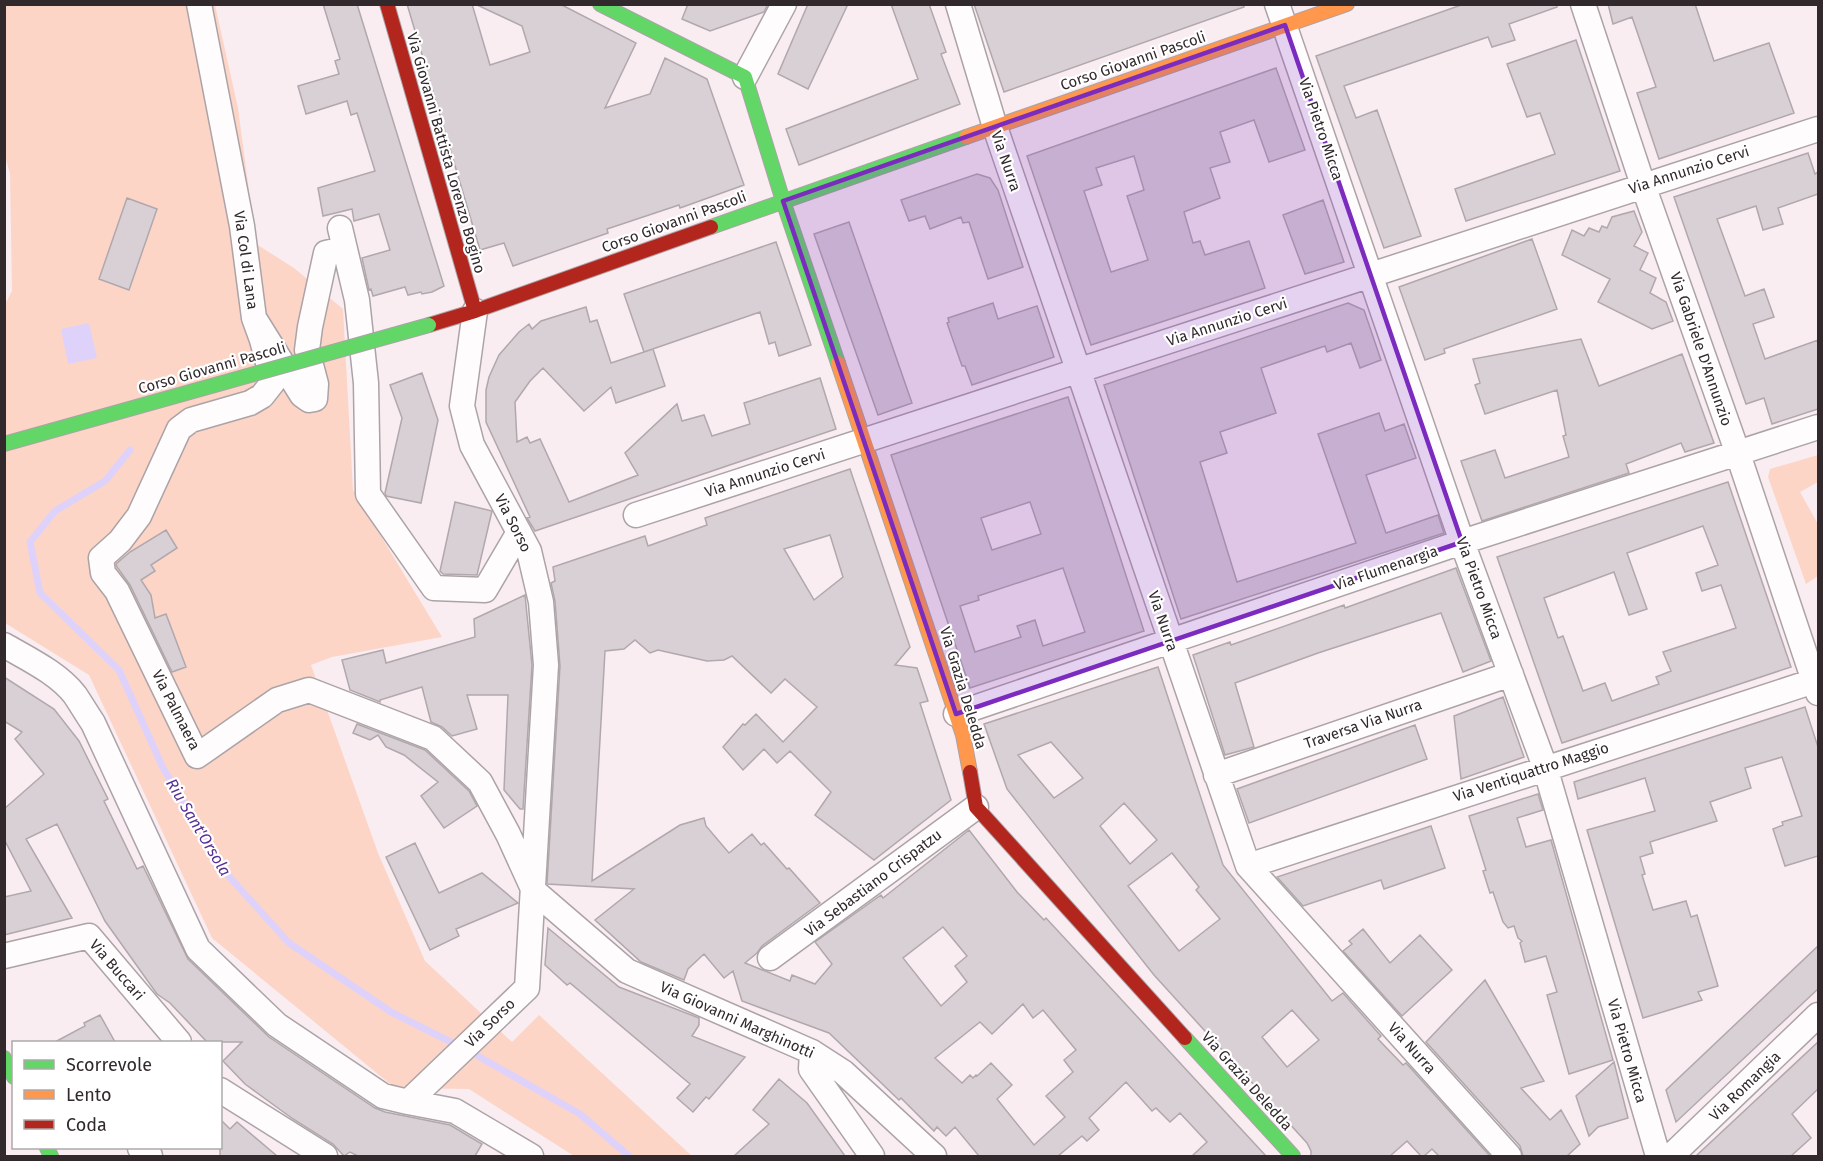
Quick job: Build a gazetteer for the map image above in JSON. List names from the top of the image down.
{
  "streets": {
    "street": [
      "Corso Giovanni Pascoli",
      "Via Pietro Micca",
      "Via Giovanni Battista Lorenzo Bogino",
      "Via Nurra",
      "Via Annunzio Cervi",
      "Via Col di Lana",
      "Via Gabriele D'Annunzio",
      "Via Sorso",
      "Via Flumenargia",
      "Via Grazia Deledda",
      "Via Palmaera",
      "Traversa Via Nurra",
      "Via Ventiquattro Maggio",
      "Via Sebastiano Crispatzu",
      "Via Buccari",
      "Via Giovanni Marghinotti",
      "Via Romangia"
    ]
  },
  "crossings": [
    ["Corso Giovanni Pascoli", "Via Pietro Micca"],
    ["Corso Giovanni Pascoli", "Via Giovanni Battista Lorenzo Bogino"],
    ["Corso Giovanni Pascoli", "Via Nurra"],
    ["Corso Giovanni Pascoli", "Via Sorso"],
    ["Corso Giovanni Pascoli", "Via Grazia Deledda"],
    ["Via Pietro Micca", "Via Annunzio Cervi"],
    ["Via Pietro Micca", "Via Flumenargia"],
    ["Via Pietro Micca", "Traversa Via Nurra"],
    ["Via Pietro Micca", "Via Ventiquattro Maggio"],
    ["Via Giovanni Battista Lorenzo Bogino", "Via Sorso"],
    ["Via Nurra", "Via Annunzio Cervi"],
    ["Via Nurra", "Via Flumenargia"],
    ["Via Nurra", "Traversa Via Nurra"],
    ["Via Nurra", "Via Ventiquattro Maggio"],
    ["Via Annunzio Cervi", "Via Gabriele D'Annunzio"],
    ["Via Annunzio Cervi", "Via Grazia Deledda"],
    ["Via Col di Lana", "Via Sorso"],
    ["Via Col di Lana", "Via Palmaera"],
    ["Via Gabriele D'Annunzio", "Via Flumenargia"],
    ["Via Gabriele D'Annunzio", "Via Ventiquattro Maggio"],
    ["Via Sorso", "Via Palmaera"],
    ["Via Sorso", "Via Giovanni Marghinotti"],
    ["Via Flumenargia", "Via Grazia Deledda"],
    ["Via Grazia Deledda", "Via Sebastiano Crispatzu"],
    ["Via Palmaera", "Via Giovanni Marghinotti"]
  ],
  "water": ["Riu Sant'Orsola"],
  "legend": ["Scorrevole", "Lento", "Coda"]
}
